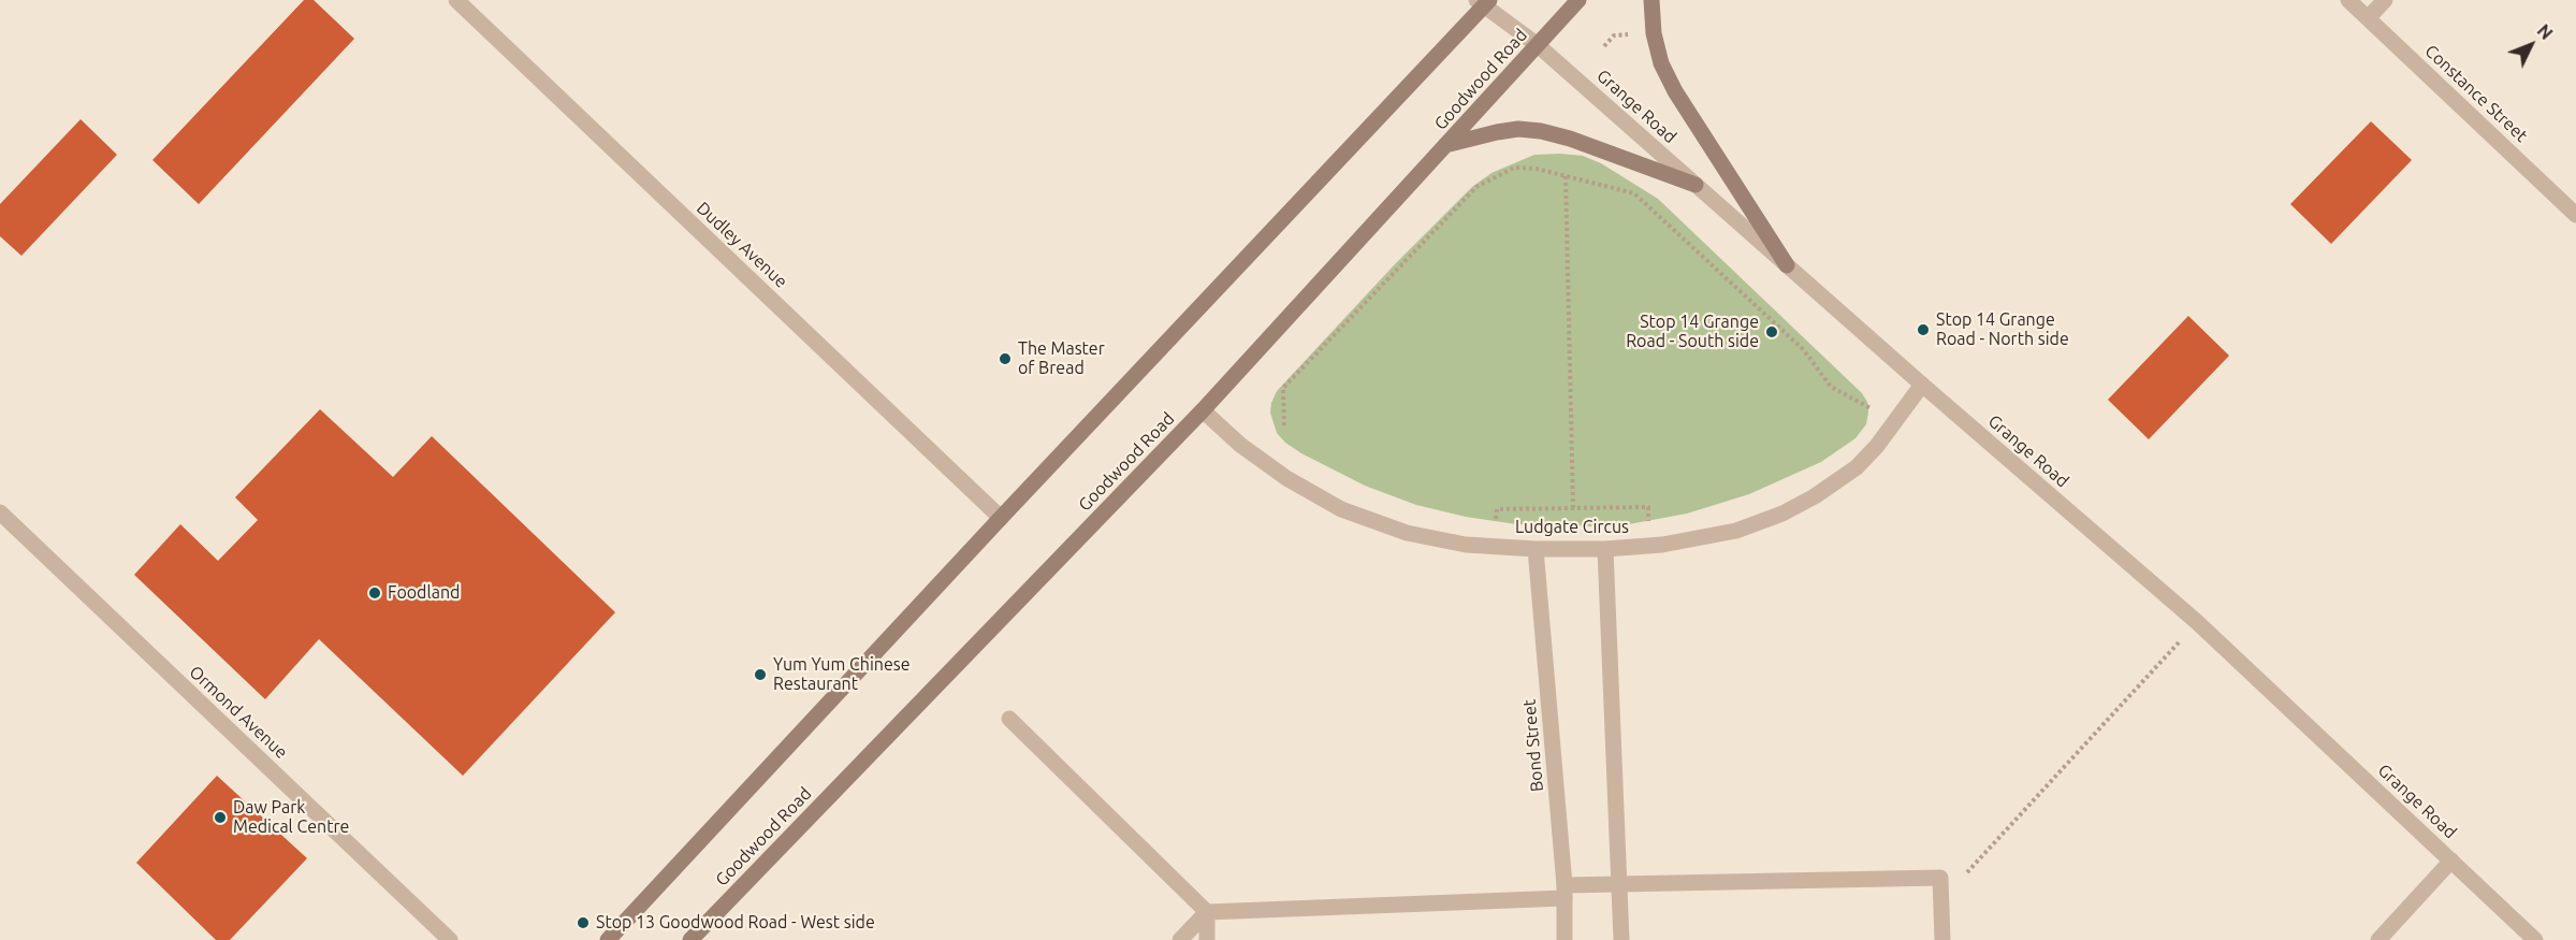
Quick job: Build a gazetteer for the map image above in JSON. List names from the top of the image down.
{
  "streets": {
    "main road": ["Goodwood Road"],
    "street": [
      "Constance Street",
      "Grange Road",
      "Dudley Avenue",
      "Ludgate Circus",
      "Ormond Avenue",
      "Bond Street"
    ]
  },
  "crossings": [
    ["Goodwood Road", "Grange Road"],
    ["Goodwood Road", "Ludgate Circus"],
    ["Grange Road", "Ludgate Circus"],
    ["Ludgate Circus", "Bond Street"]
  ],
  "places": [
    "Stop 14 Grange Road - North side",
    "Stop 14 Grange Road - South side",
    "The Master of Bread",
    "Foodland",
    "Yum Yum Chinese Restaurant",
    "Daw Park Medical Centre",
    "Stop 13 Goodwood Road - West side"
  ],
  "north": "top right"
}
